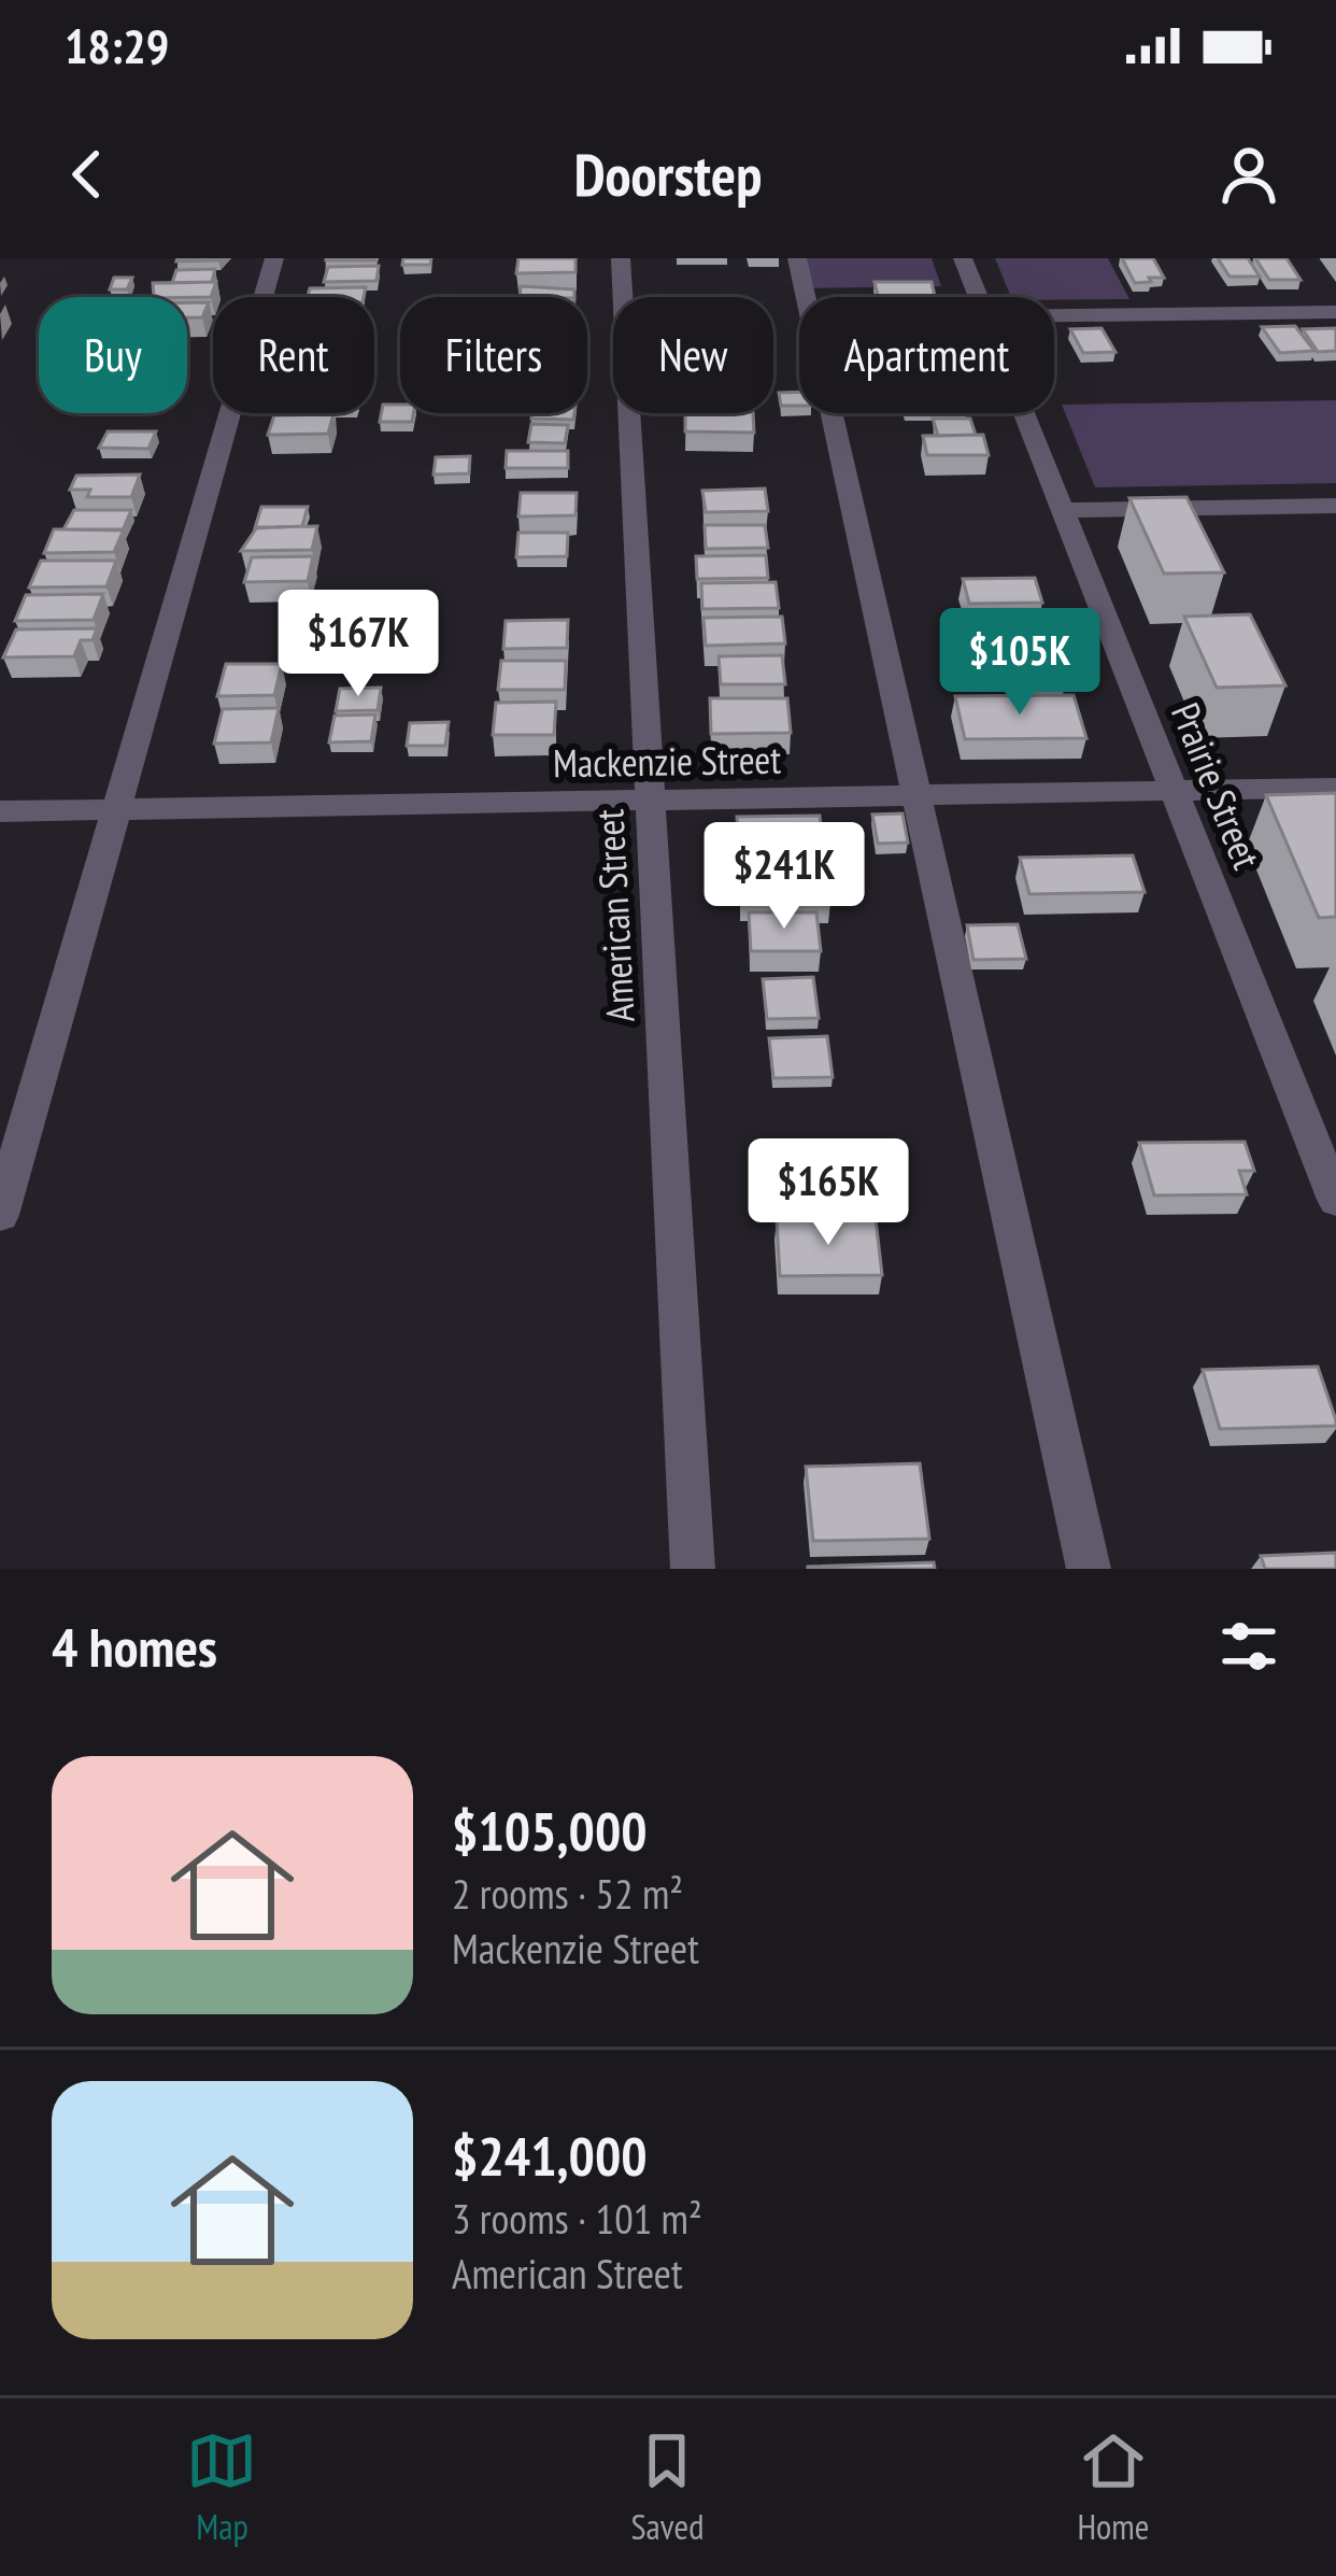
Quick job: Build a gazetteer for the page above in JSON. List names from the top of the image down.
{
  "streets": {
    "street": ["Mackenzie Street", "Prairie Street", "American Street"]
  },
  "crossings": [
    ["Mackenzie Street", "Prairie Street"],
    ["Mackenzie Street", "American Street"]
  ],
  "page": {
    "status": "18:29",
    "header": "Doorstep",
    "chip": [
      "Buy",
      "Rent",
      "Filters",
      "New",
      "Apartment"
    ],
    "price": [
      "$167K",
      "$105K",
      "$241K",
      "$165K"
    ],
    "heading": "4 homes",
    "list": [
      {
        "name": "$105,000",
        "note": "2 rooms · 52 m² · Mackenzie Street"
      },
      {
        "name": "$241,000",
        "note": "3 rooms · 101 m² · American Street"
      }
    ],
    "tabs": ["Map", "Saved", "Home"]
  }
}
